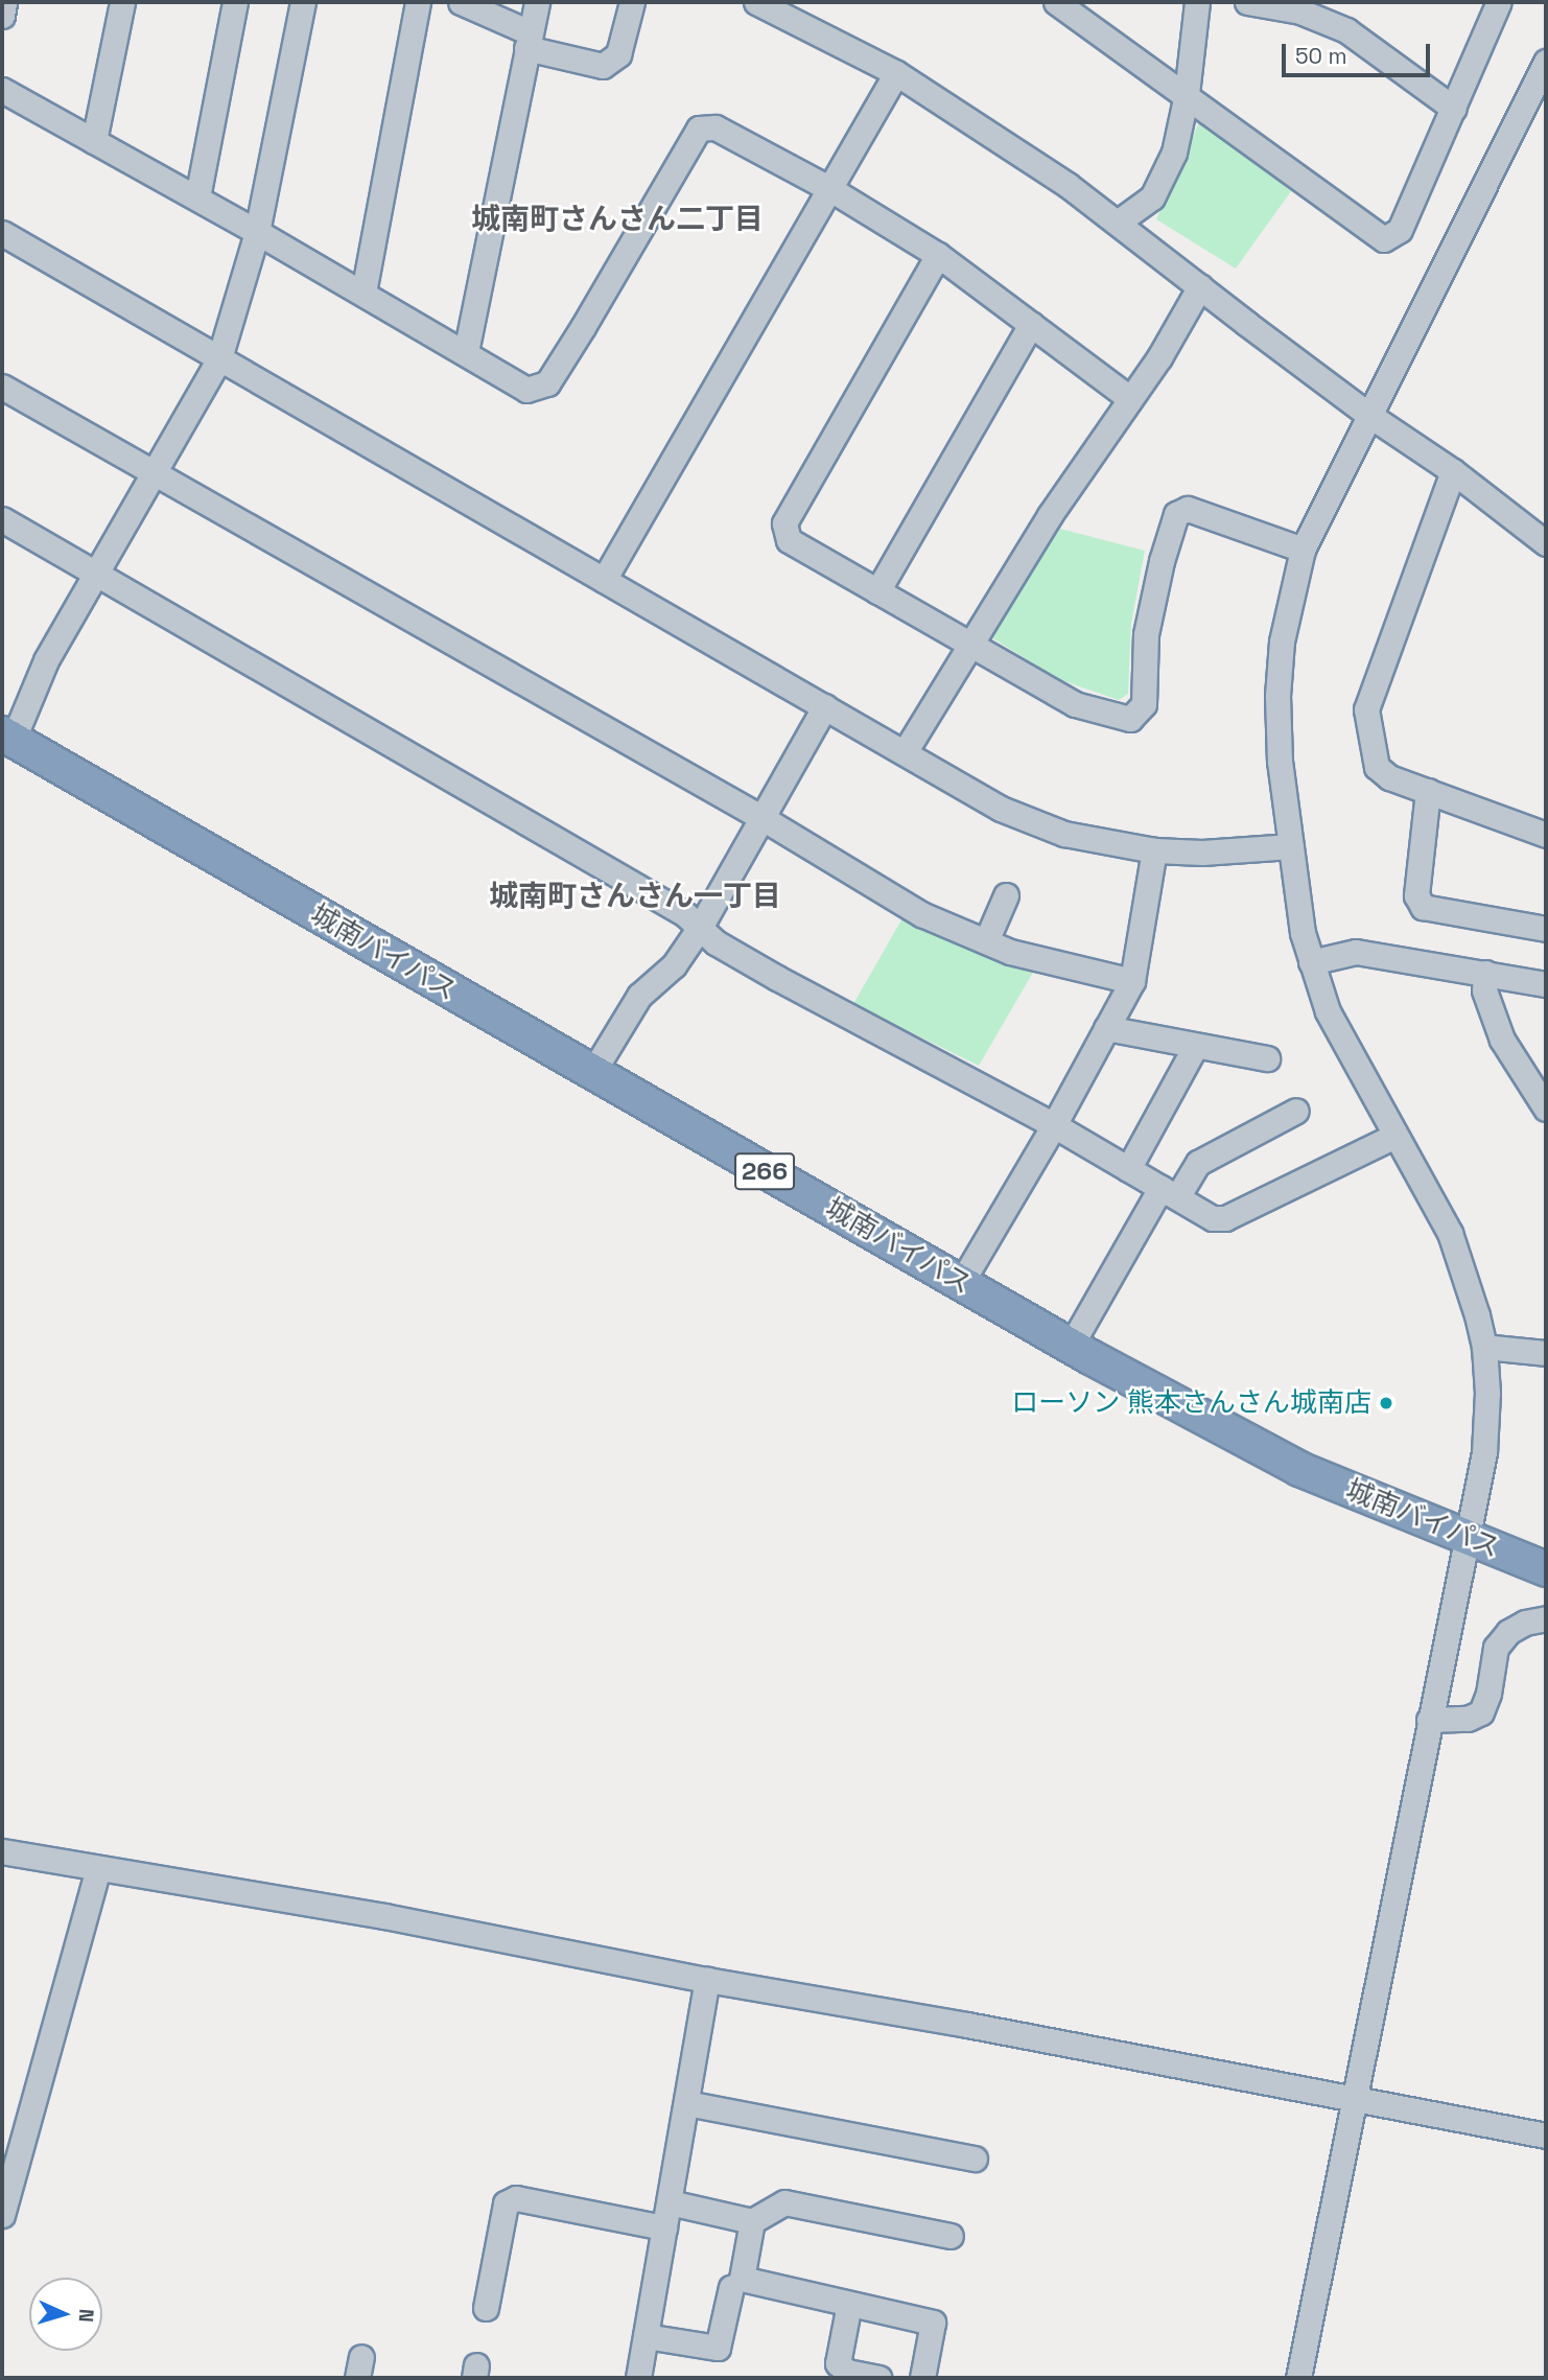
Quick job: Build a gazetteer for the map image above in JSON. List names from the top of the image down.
{
  "streets": {
    "highway": ["城南バイパス", "266"]
  },
  "districts": ["城南町さんさん二丁目", "城南町さんさん一丁目"],
  "places": ["ローソン 熊本さんさん城南店"],
  "scale_bar": "50 m",
  "north": "right"
}
